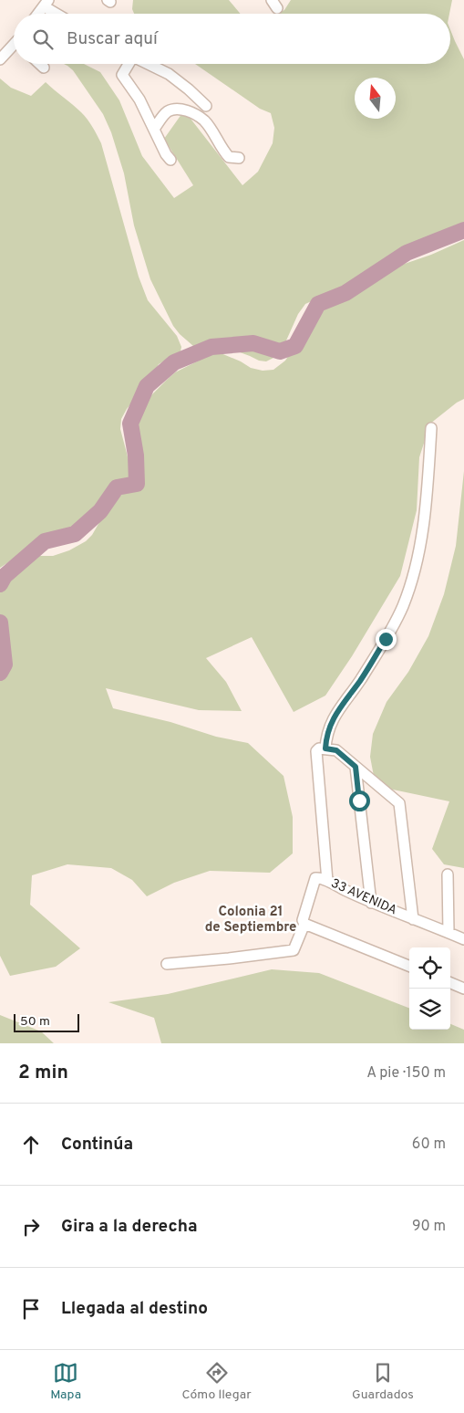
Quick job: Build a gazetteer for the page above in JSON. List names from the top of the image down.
{
  "streets": {
    "street": ["33 AVENIDA"]
  },
  "districts": ["Colonia 21 de Septiembre"],
  "scale_bar": "50 m",
  "north": "top",
  "page": {
    "search": "Buscar aquí",
    "scale": "50 m",
    "heading": ["2 min", "A pie · 150 m"],
    "list": [
      ["Continúa", "60 m"],
      ["Gira a la derecha", "90 m"],
      "Llegada al destino"
    ],
    "nav": ["Mapa", "Cómo llegar", "Guardados"]
  }
}
